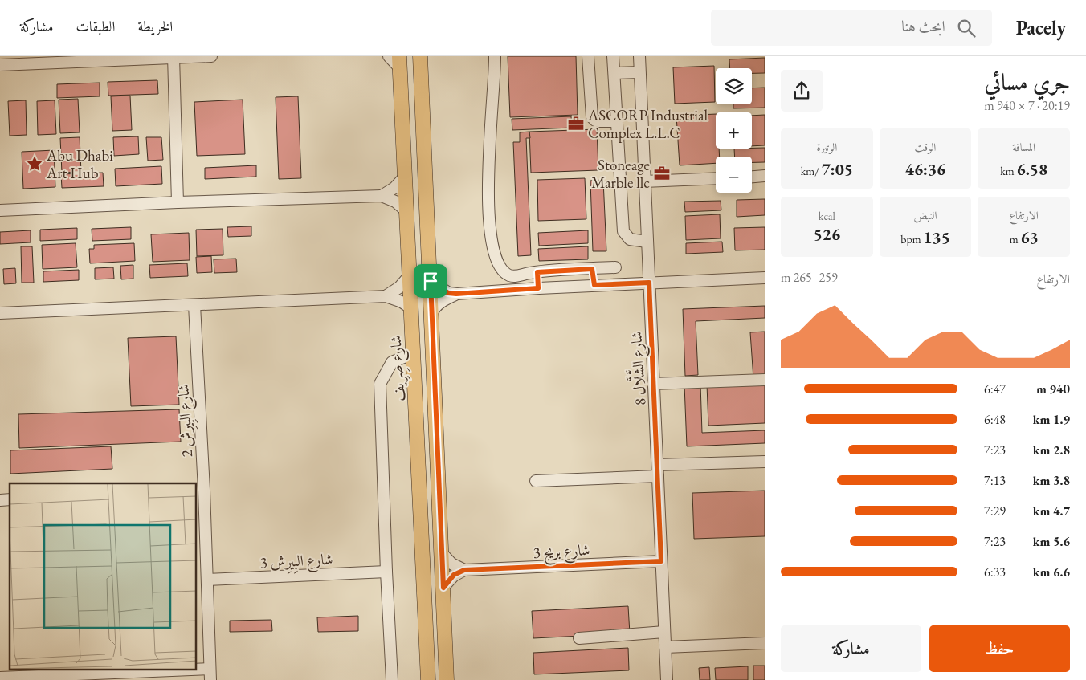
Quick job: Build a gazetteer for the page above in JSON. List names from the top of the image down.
{
  "streets": {
    "main road": ["شارع صِرِيف"],
    "street": [
      "شارع الشَّلَّال 8",
      "شارع البِيرِش 2",
      "شارع بريج 3",
      "شارع البِيرِش 3"
    ]
  },
  "crossings": [
    ["شارع الشَّلَّال 8", "شارع بريج 3"],
    ["شارع البِيرِش 2", "شارع البِيرِش 3"]
  ],
  "places": {
    "office": ["ASCORP Industrial Complex L.L.C", "Stoneage Marble llc"],
    "place": ["Abu Dhabi Art Hub"]
  },
  "page": {
    "header": "Pacely",
    "search": "ابحث هنا",
    "nav": ["الخريطة", "الطبقات", "مشاركة"],
    "heading": ["جري مسائي", "20:19 · 7 × 940 m"],
    "map_buttons": ["+", "−"],
    "stats": [
      ["المسافة", "6.58 km"],
      ["الوقت", "46:36"],
      ["الوتيرة", "7:05 /km"],
      ["الارتفاع", "63 m"],
      ["النبض", "135 bpm"],
      ["kcal", "526"]
    ],
    "chart": ["الارتفاع", "259–265 m"],
    "list": [
      {
        "name": "940 m",
        "note": "6:47"
      },
      {
        "name": "1.9 km",
        "note": "6:48"
      },
      {
        "name": "2.8 km",
        "note": "7:23"
      },
      {
        "name": "3.8 km",
        "note": "7:13"
      },
      {
        "name": "4.7 km",
        "note": "7:29"
      },
      {
        "name": "5.6 km",
        "note": "7:23"
      },
      {
        "name": "6.6 km",
        "note": "6:33"
      }
    ],
    "buttons": ["حفظ", "مشاركة"]
  }
}
